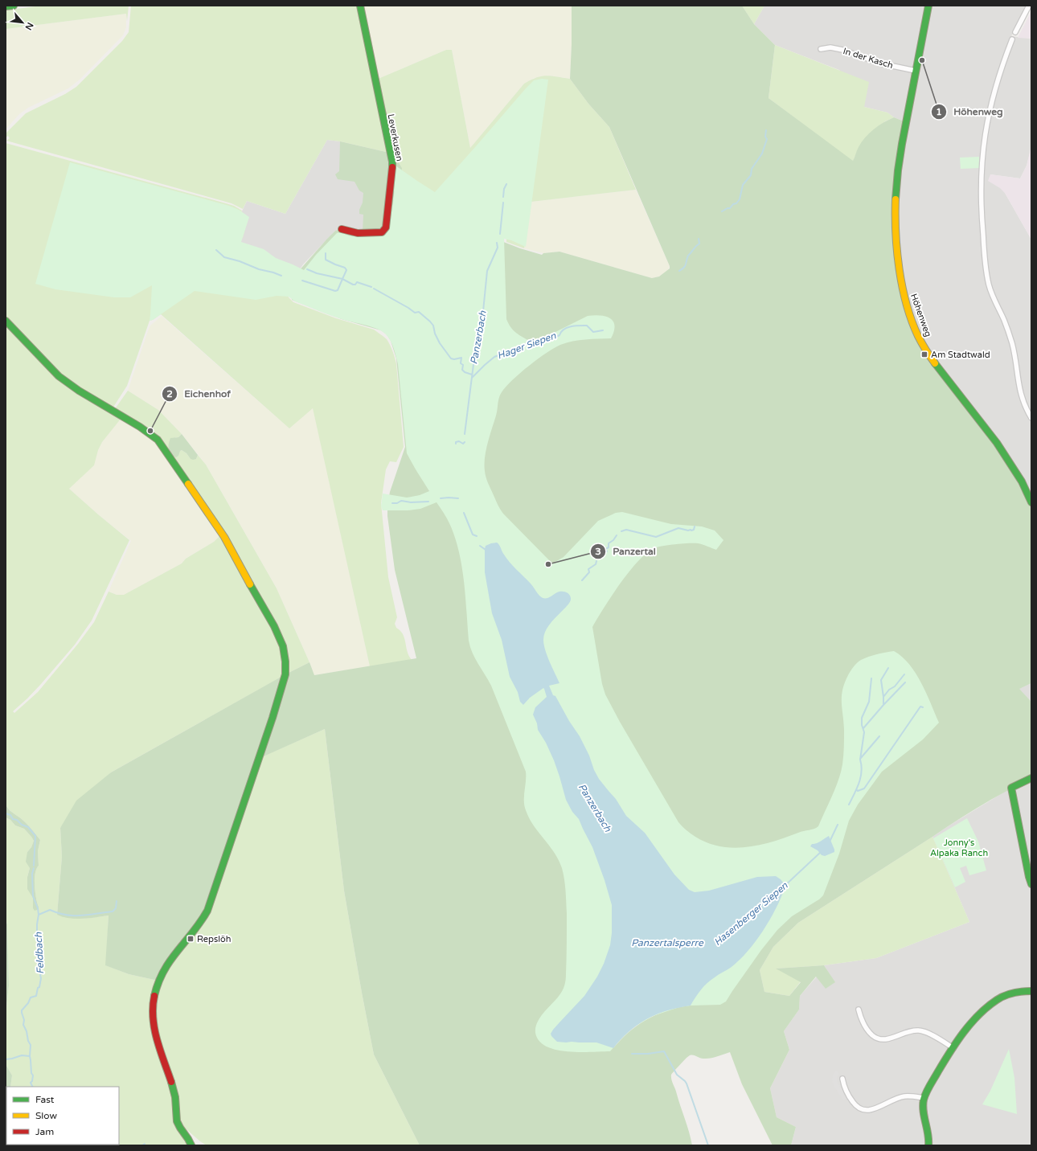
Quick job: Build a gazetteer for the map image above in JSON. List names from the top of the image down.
{
  "streets": {
    "street": ["In der Kasch", "Leverkusen", "Höhenweg"]
  },
  "crossings": [
    ["In der Kasch", "Höhenweg"]
  ],
  "water": [
    "Panzerbach",
    "Hager Siepen",
    "Hasenberger Siepen",
    "Panzertalsperre",
    "Feldbach"
  ],
  "parks": ["Jonny's Alpaka Ranch"],
  "places": {
    "other": ["Höhenweg", "Eichenhof", "Panzertal"],
    "transit": ["Am Stadtwald", "Repslöh"]
  },
  "legend": ["Fast", "Slow", "Jam"],
  "north": "bottom right"
}
